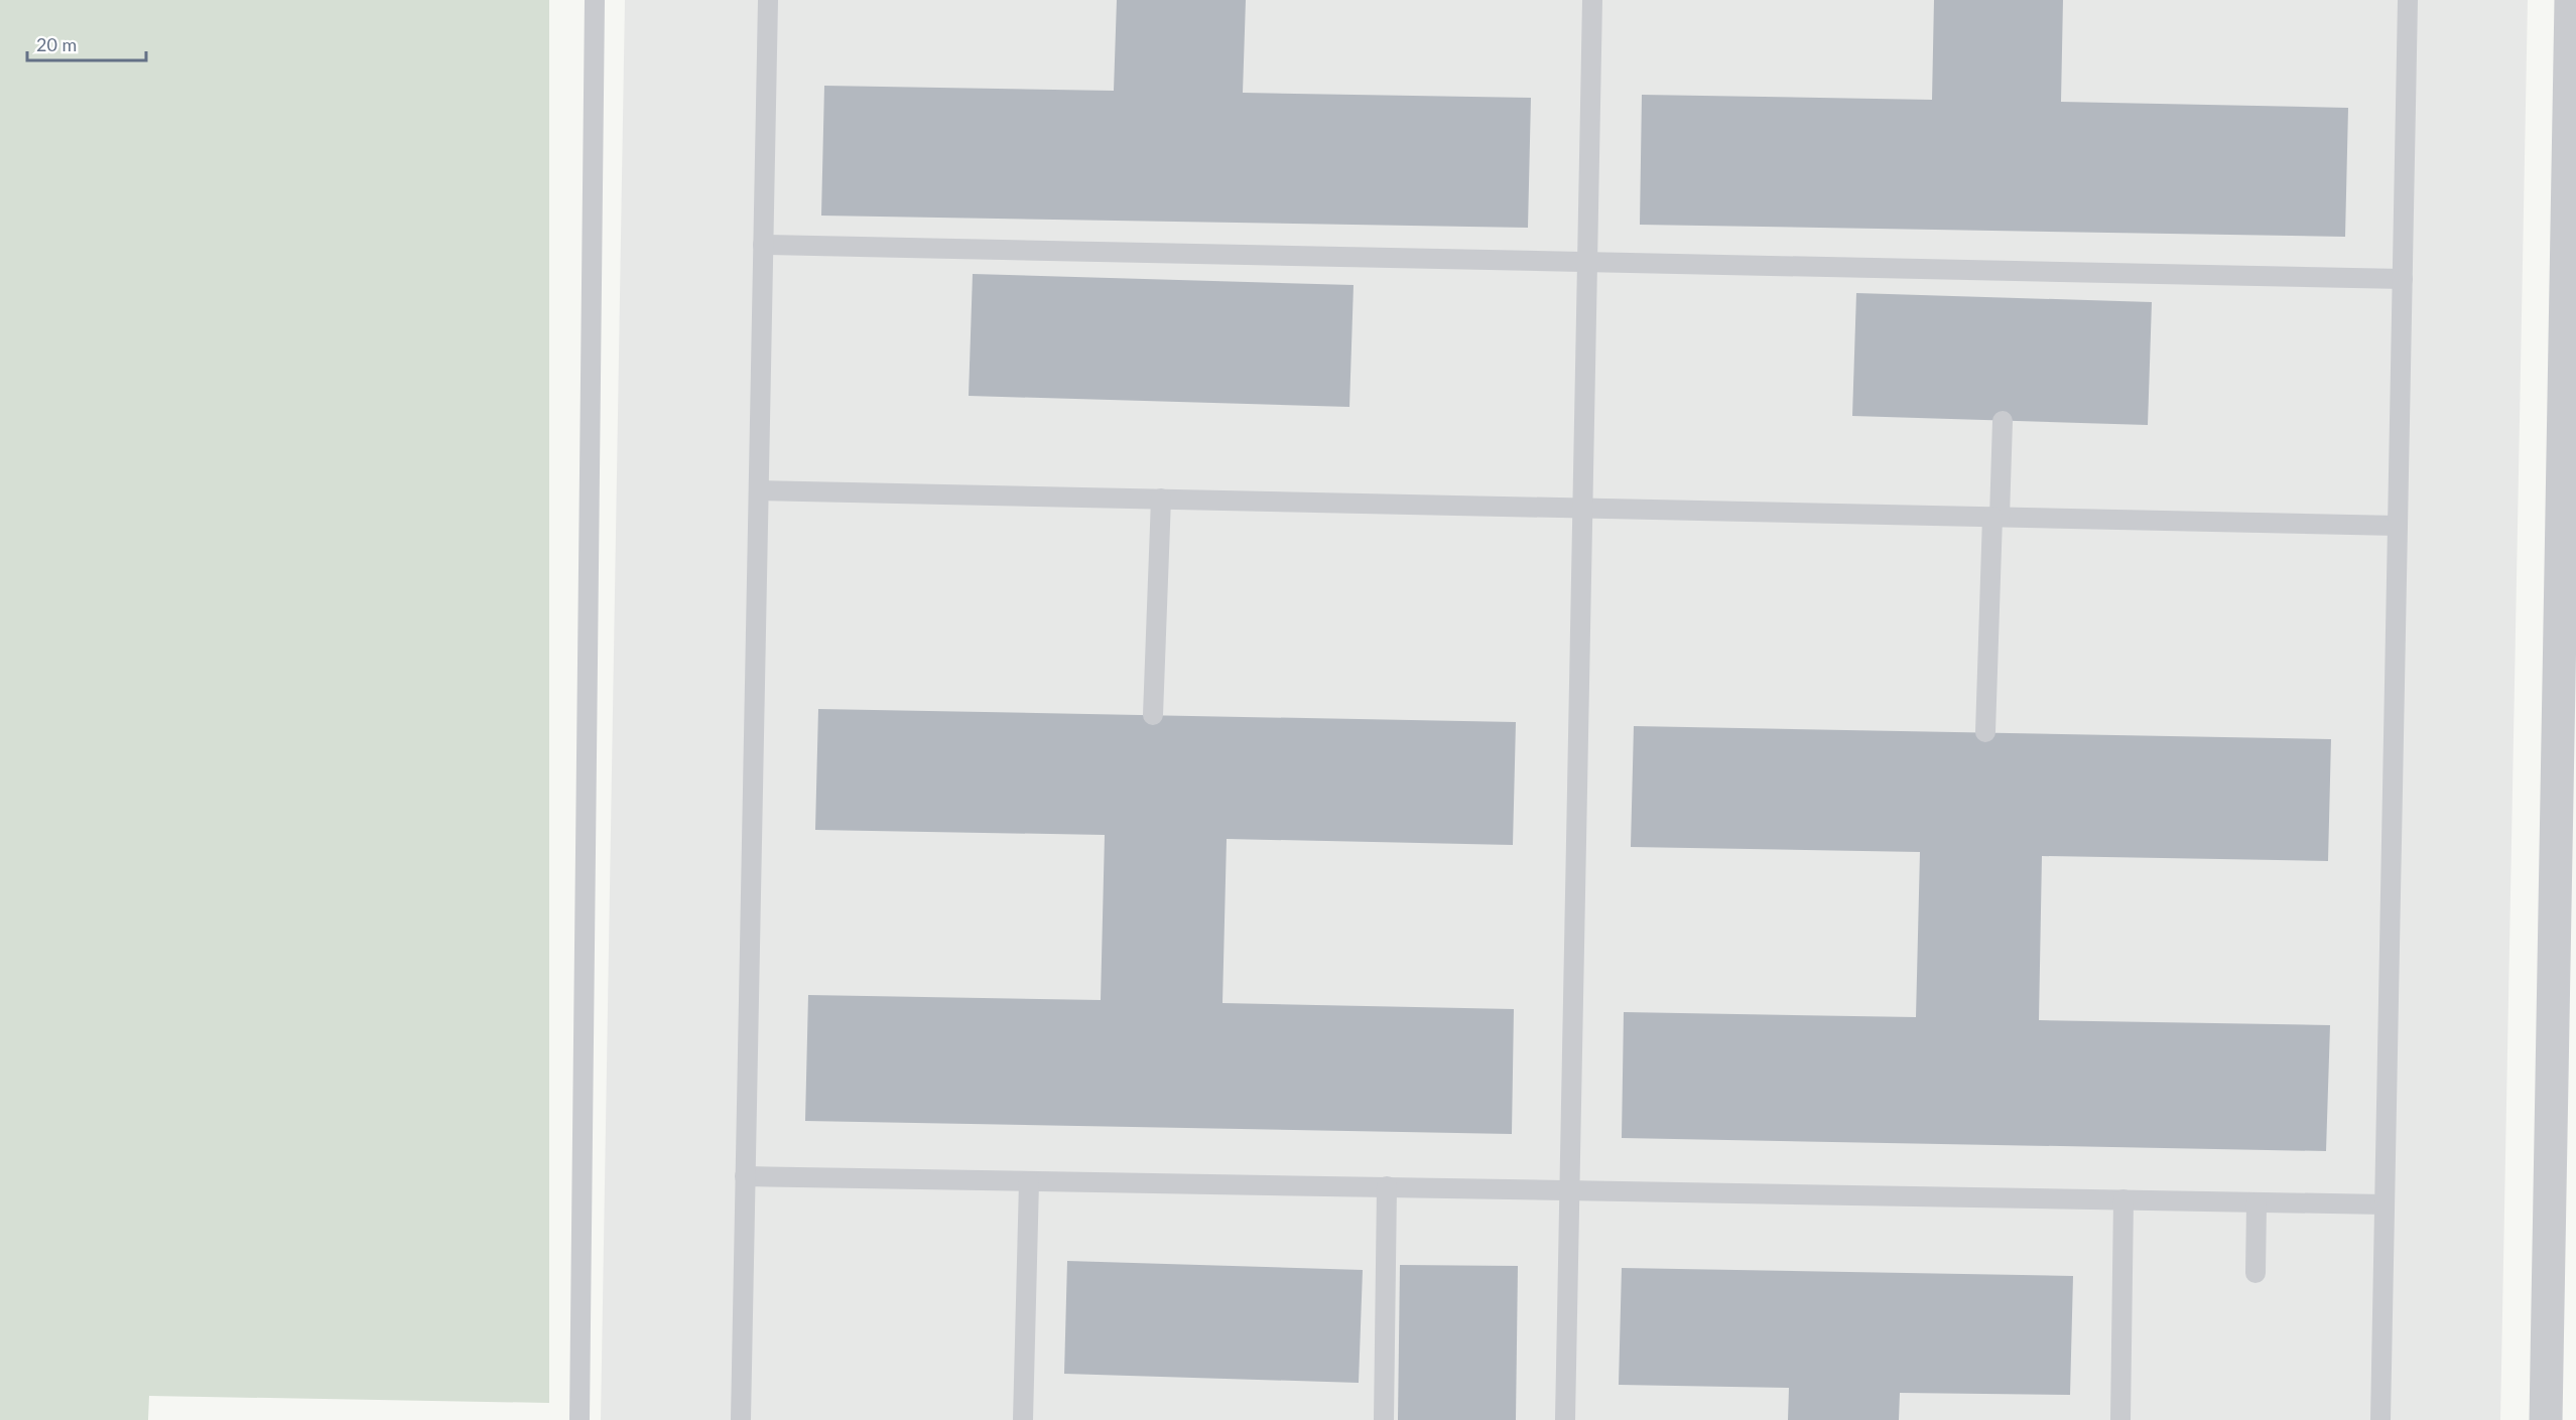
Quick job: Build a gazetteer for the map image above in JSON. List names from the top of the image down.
{
  "scale_bar": "20 m"
}
